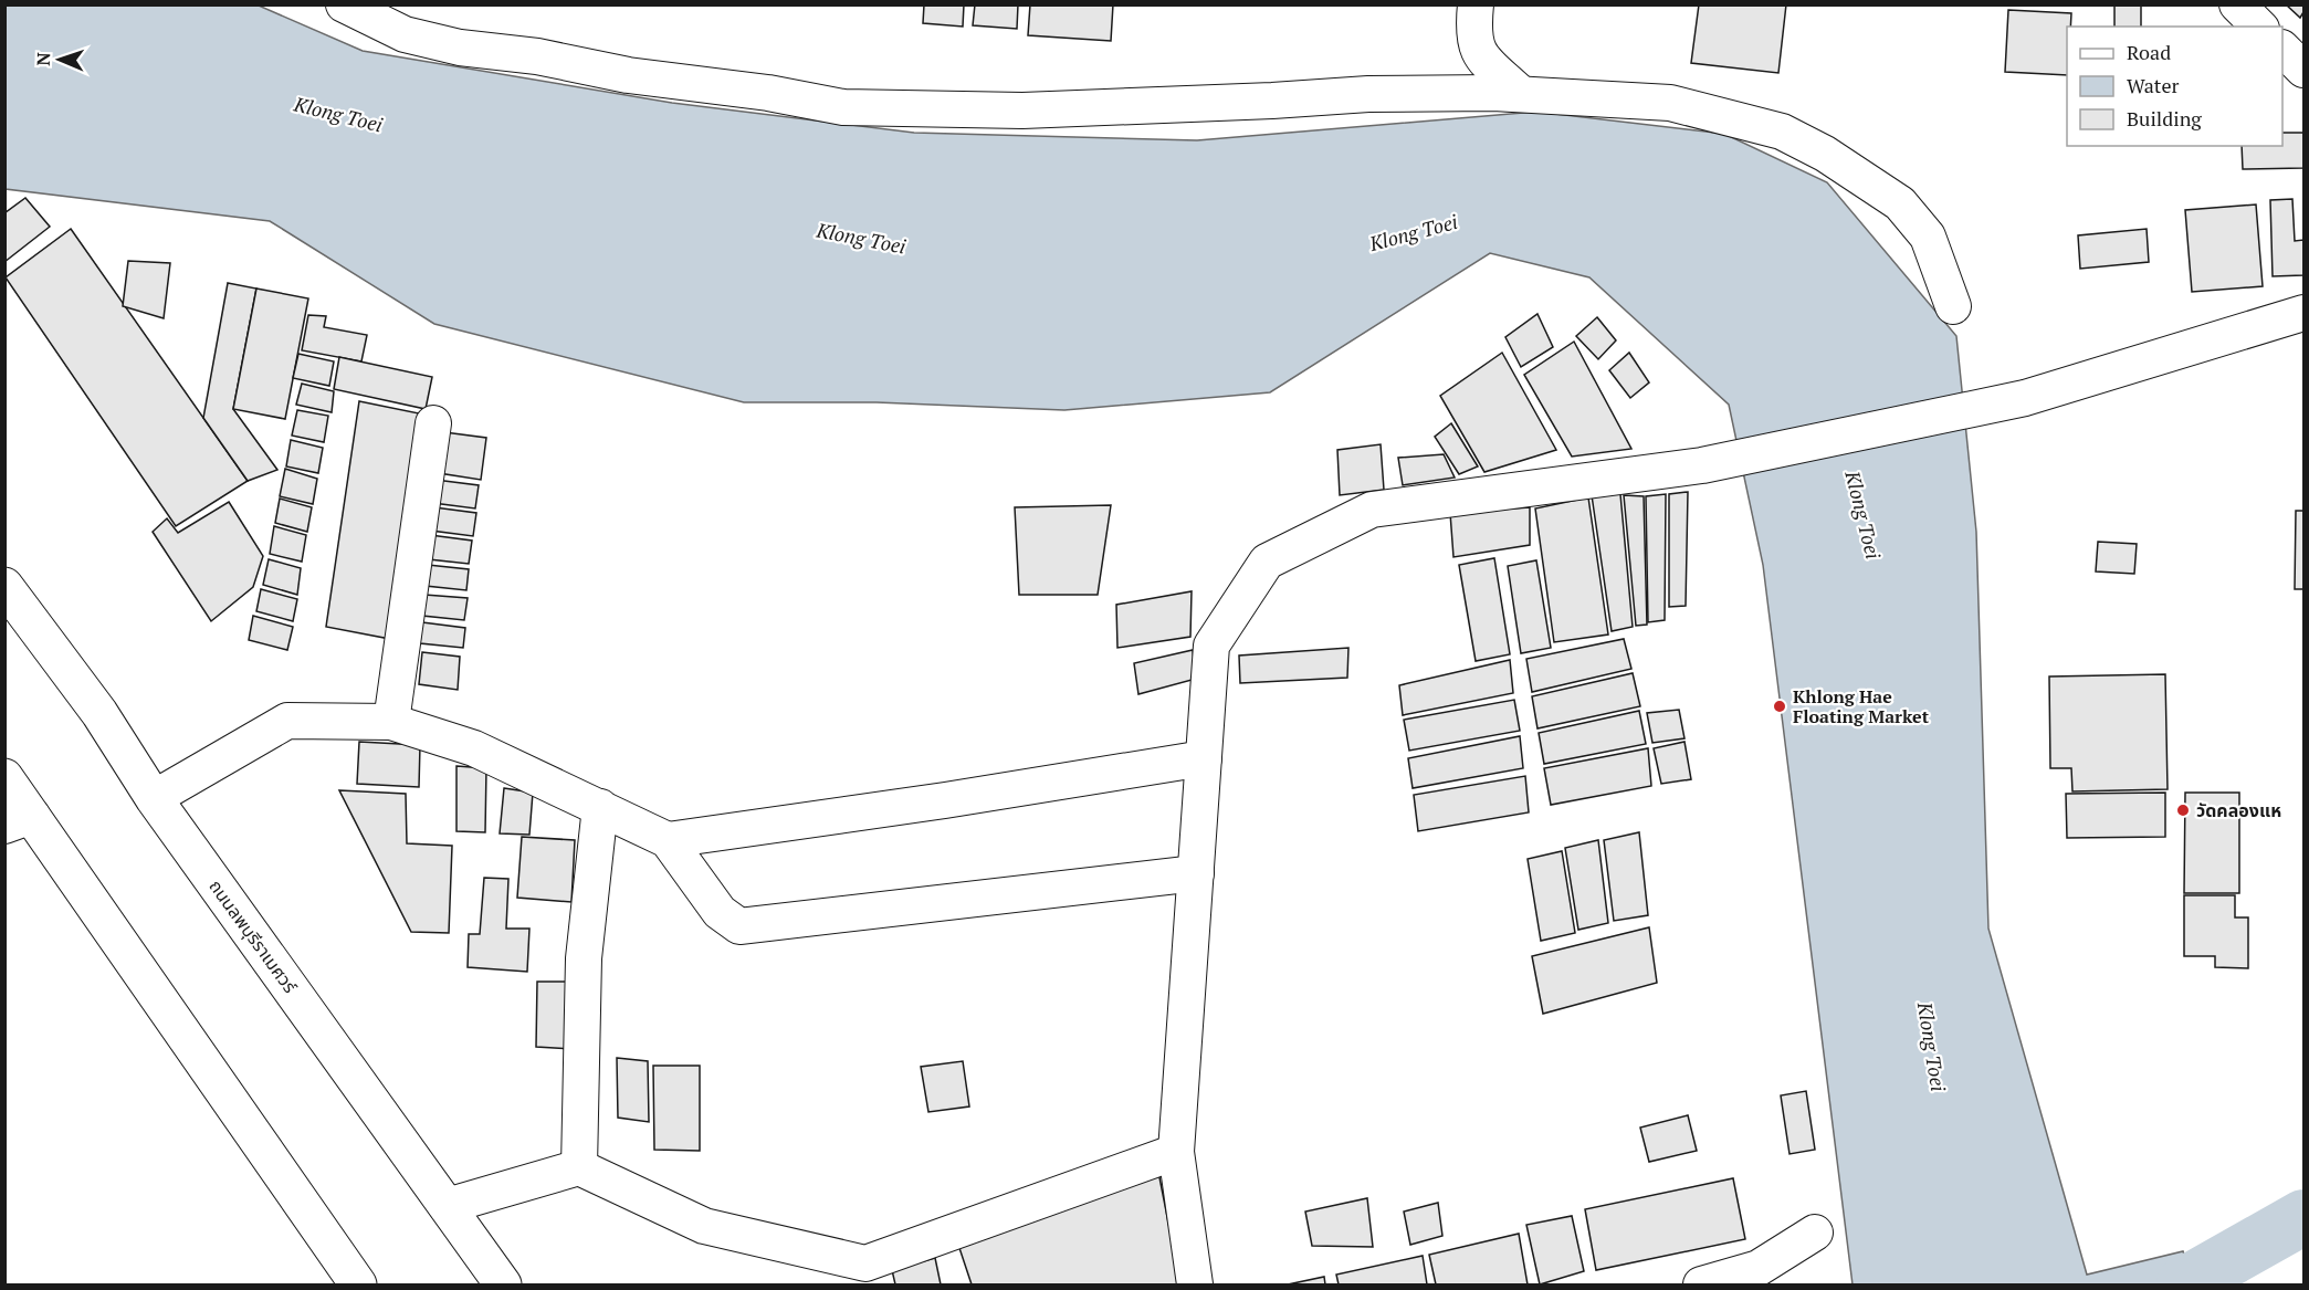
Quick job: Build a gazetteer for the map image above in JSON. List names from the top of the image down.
{
  "streets": {
    "main road": ["ถนนลพบุรีราเมศวร์"]
  },
  "water": ["Klong Toei"],
  "places": ["Khlong Hae Floating Market", "วัดคลองแห"],
  "legend": ["Road", "Water", "Building"],
  "north": "left"
}
